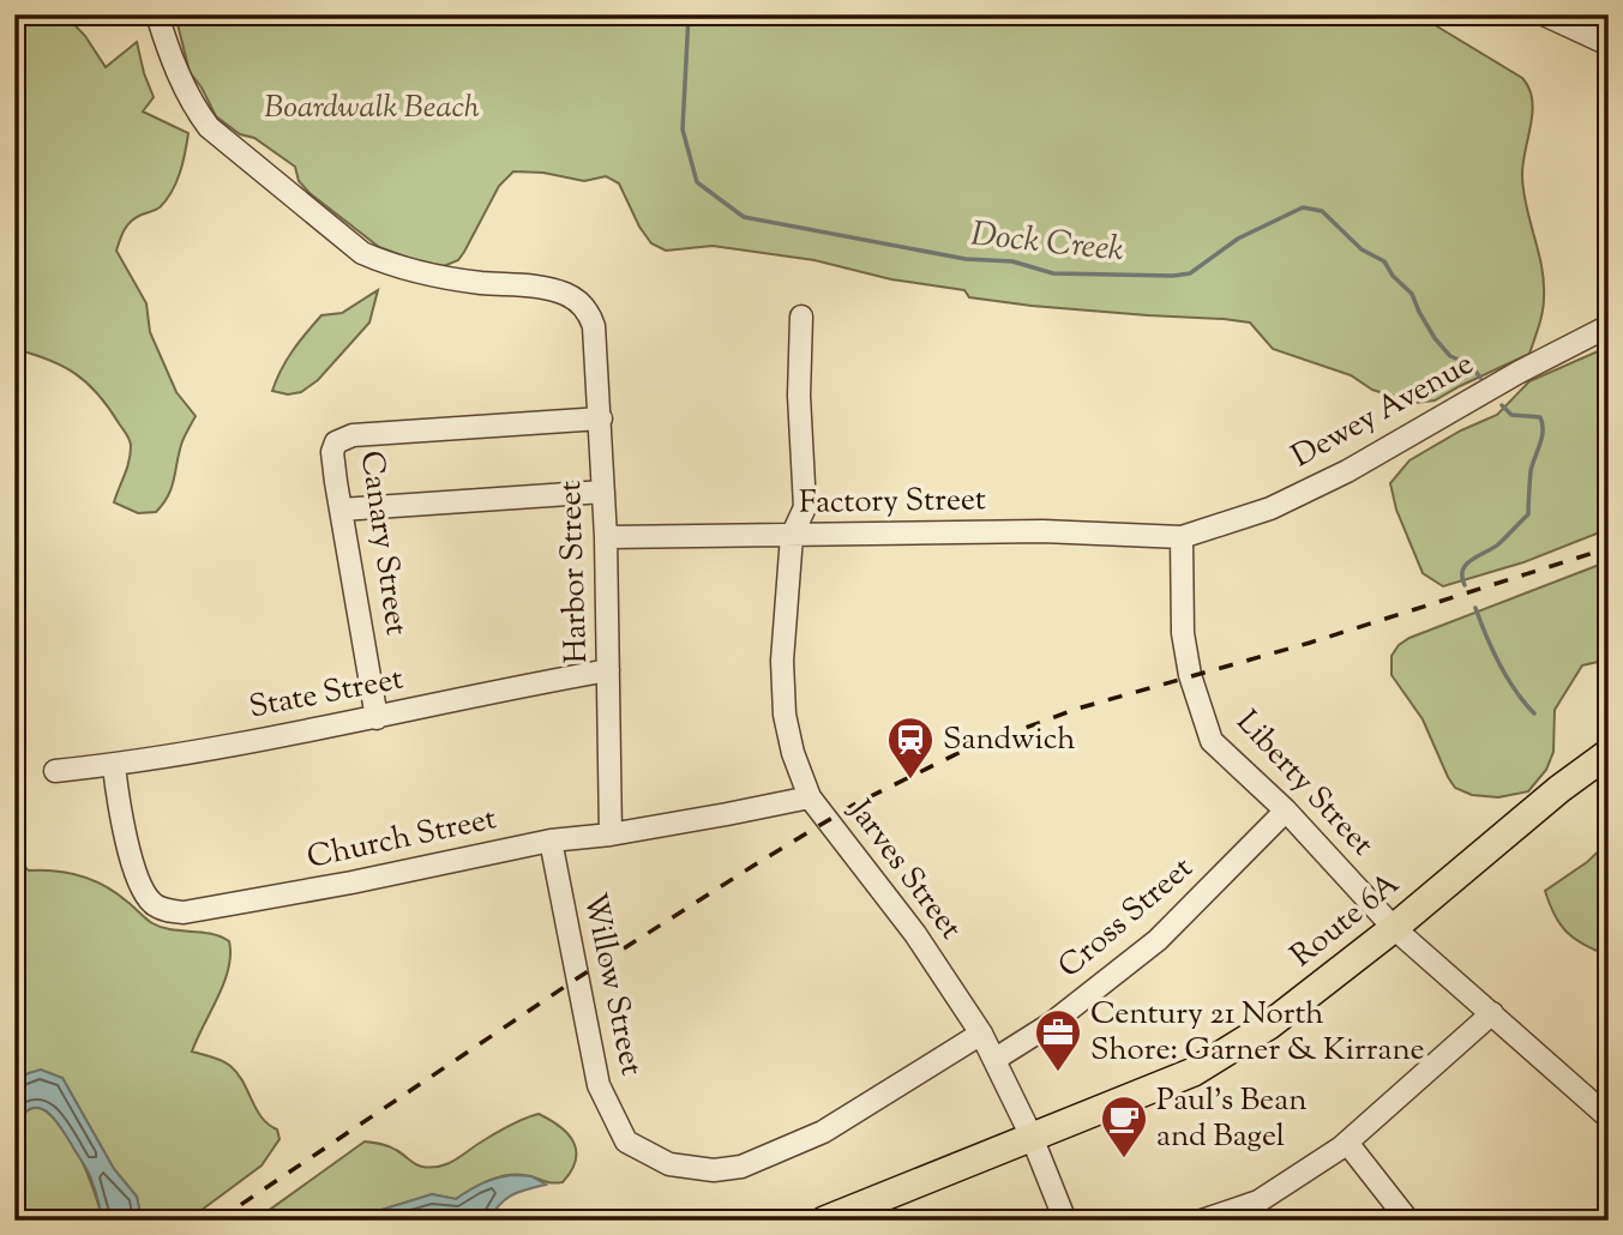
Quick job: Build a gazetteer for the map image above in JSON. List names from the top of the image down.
{
  "streets": {
    "main road": ["Route 6A"],
    "street": [
      "Dewey Avenue",
      "Factory Street",
      "Canary Street",
      "Harbor Street",
      "State Street",
      "Liberty Street",
      "Church Street",
      "Jarves Street",
      "Cross Street",
      "Willow Street"
    ]
  },
  "crossings": [
    ["Dewey Avenue", "Factory Street"],
    ["Dewey Avenue", "Liberty Street"],
    ["Factory Street", "Harbor Street"],
    ["Factory Street", "Liberty Street"],
    ["Factory Street", "Jarves Street"],
    ["Canary Street", "Harbor Street"],
    ["Canary Street", "State Street"],
    ["Harbor Street", "State Street"],
    ["Harbor Street", "Church Street"],
    ["State Street", "Church Street"],
    ["Liberty Street", "Cross Street"],
    ["Liberty Street", "Route 6A"],
    ["Church Street", "Jarves Street"],
    ["Church Street", "Willow Street"],
    ["Jarves Street", "Cross Street"],
    ["Jarves Street", "Route 6A"],
    ["Jarves Street", "Willow Street"]
  ],
  "water": ["Dock Creek"],
  "parks": ["Boardwalk Beach"],
  "places": {
    "station": ["Sandwich"],
    "office": ["Century 21 North Shore: Garner & Kirrane"],
    "cafe": ["Paul's Bean and Bagel"]
  }
}
